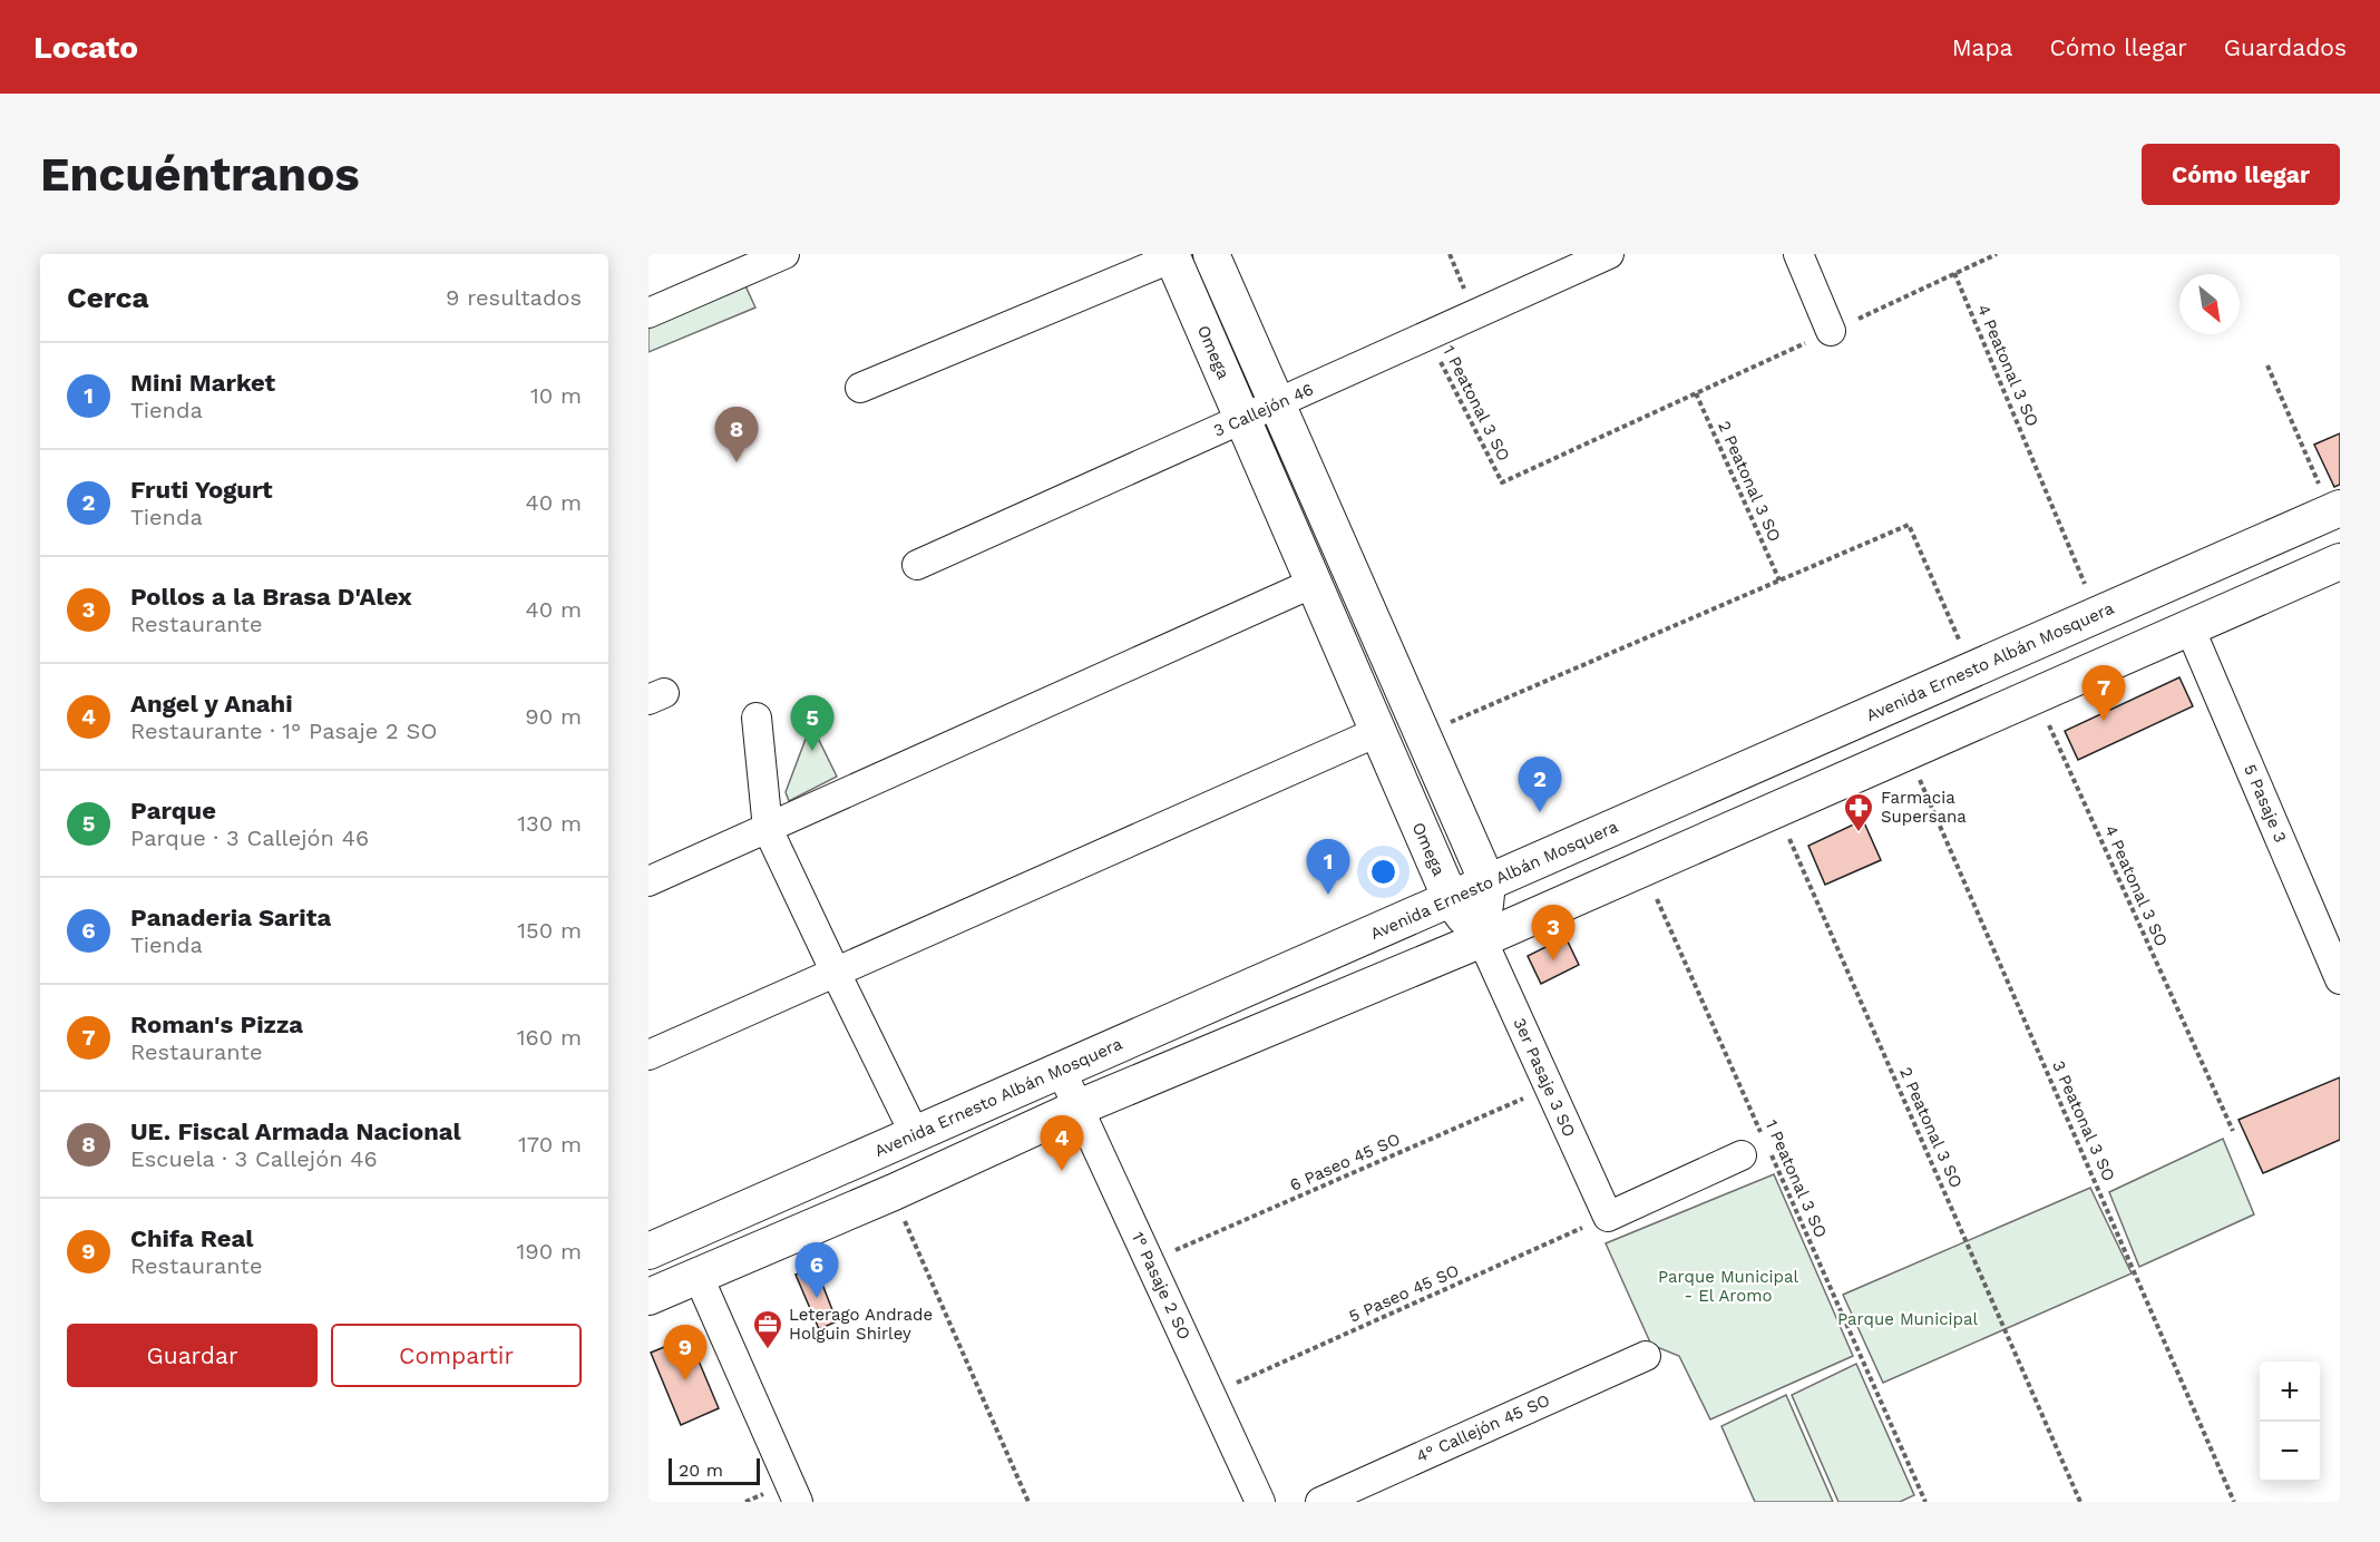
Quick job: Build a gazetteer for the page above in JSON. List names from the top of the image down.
{
  "streets": {
    "street": [
      "Omega",
      "3 Callejón 46",
      "Avenida Ernesto Albán Mosquera",
      "5 Pasaje 3",
      "3er Pasaje 3 SO",
      "1° Pasaje 2 SO",
      "4° Callejón 45 SO"
    ],
    "path": [
      "4 Peatonal 3 SO",
      "1 Peatonal 3 SO",
      "2 Peatonal 3 SO",
      "3 Peatonal 3 SO",
      "6 Paseo 45 SO",
      "5 Paseo 45 SO"
    ]
  },
  "crossings": [
    ["Omega", "3 Callejón 46"],
    ["Omega", "Avenida Ernesto Albán Mosquera"],
    ["Omega", "3er Pasaje 3 SO"],
    ["4 Peatonal 3 SO", "Avenida Ernesto Albán Mosquera"],
    ["1 Peatonal 3 SO", "3 Callejón 46"],
    ["1 Peatonal 3 SO", "2 Peatonal 3 SO"],
    ["Avenida Ernesto Albán Mosquera", "1° Pasaje 2 SO"],
    ["3er Pasaje 3 SO", "6 Paseo 45 SO"],
    ["3er Pasaje 3 SO", "5 Paseo 45 SO"],
    ["6 Paseo 45 SO", "1° Pasaje 2 SO"],
    ["1° Pasaje 2 SO", "5 Paseo 45 SO"]
  ],
  "parks": ["Parque Municipal - El Aromo", "Parque Municipal"],
  "places": {
    "pharmacy": ["Farmacia Supersana"],
    "office": ["Leterago Andrade Holguin Shirley"]
  },
  "scale_bar": "20 m",
  "north": "bottom right",
  "page": {
    "header": "Locato",
    "nav": ["Mapa", "Cómo llegar", "Guardados"],
    "buttons": [
      "Cómo llegar",
      ["Guardar", "Compartir"]
    ],
    "title": "Encuéntranos",
    "heading": ["Cerca", "9 resultados"],
    "list": [
      {
        "mark": "1",
        "name": "Mini Market",
        "note": "Tienda",
        "value": "10 m"
      },
      {
        "mark": "2",
        "name": "Fruti Yogurt",
        "note": "Tienda",
        "value": "40 m"
      },
      {
        "mark": "3",
        "name": "Pollos a la Brasa D'Alex",
        "note": "Restaurante",
        "value": "40 m"
      },
      {
        "mark": "4",
        "name": "Angel y Anahi",
        "note": "Restaurante · 1° Pasaje 2 SO",
        "value": "90 m"
      },
      {
        "mark": "5",
        "name": "Parque",
        "note": "Parque · 3 Callejón 46",
        "value": "130 m"
      },
      {
        "mark": "6",
        "name": "Panaderia Sarita",
        "note": "Tienda",
        "value": "150 m"
      },
      {
        "mark": "7",
        "name": "Roman's Pizza",
        "note": "Restaurante",
        "value": "160 m"
      },
      {
        "mark": "8",
        "name": "UE. Fiscal Armada Nacional",
        "note": "Escuela · 3 Callejón 46",
        "value": "170 m"
      },
      {
        "mark": "9",
        "name": "Chifa Real",
        "note": "Restaurante",
        "value": "190 m"
      }
    ],
    "pins": [
      "8",
      "7",
      "5",
      "2",
      "1",
      "3",
      "4",
      "6",
      "9"
    ],
    "map_buttons": ["+", "−"],
    "scale": "20 m"
  }
}
